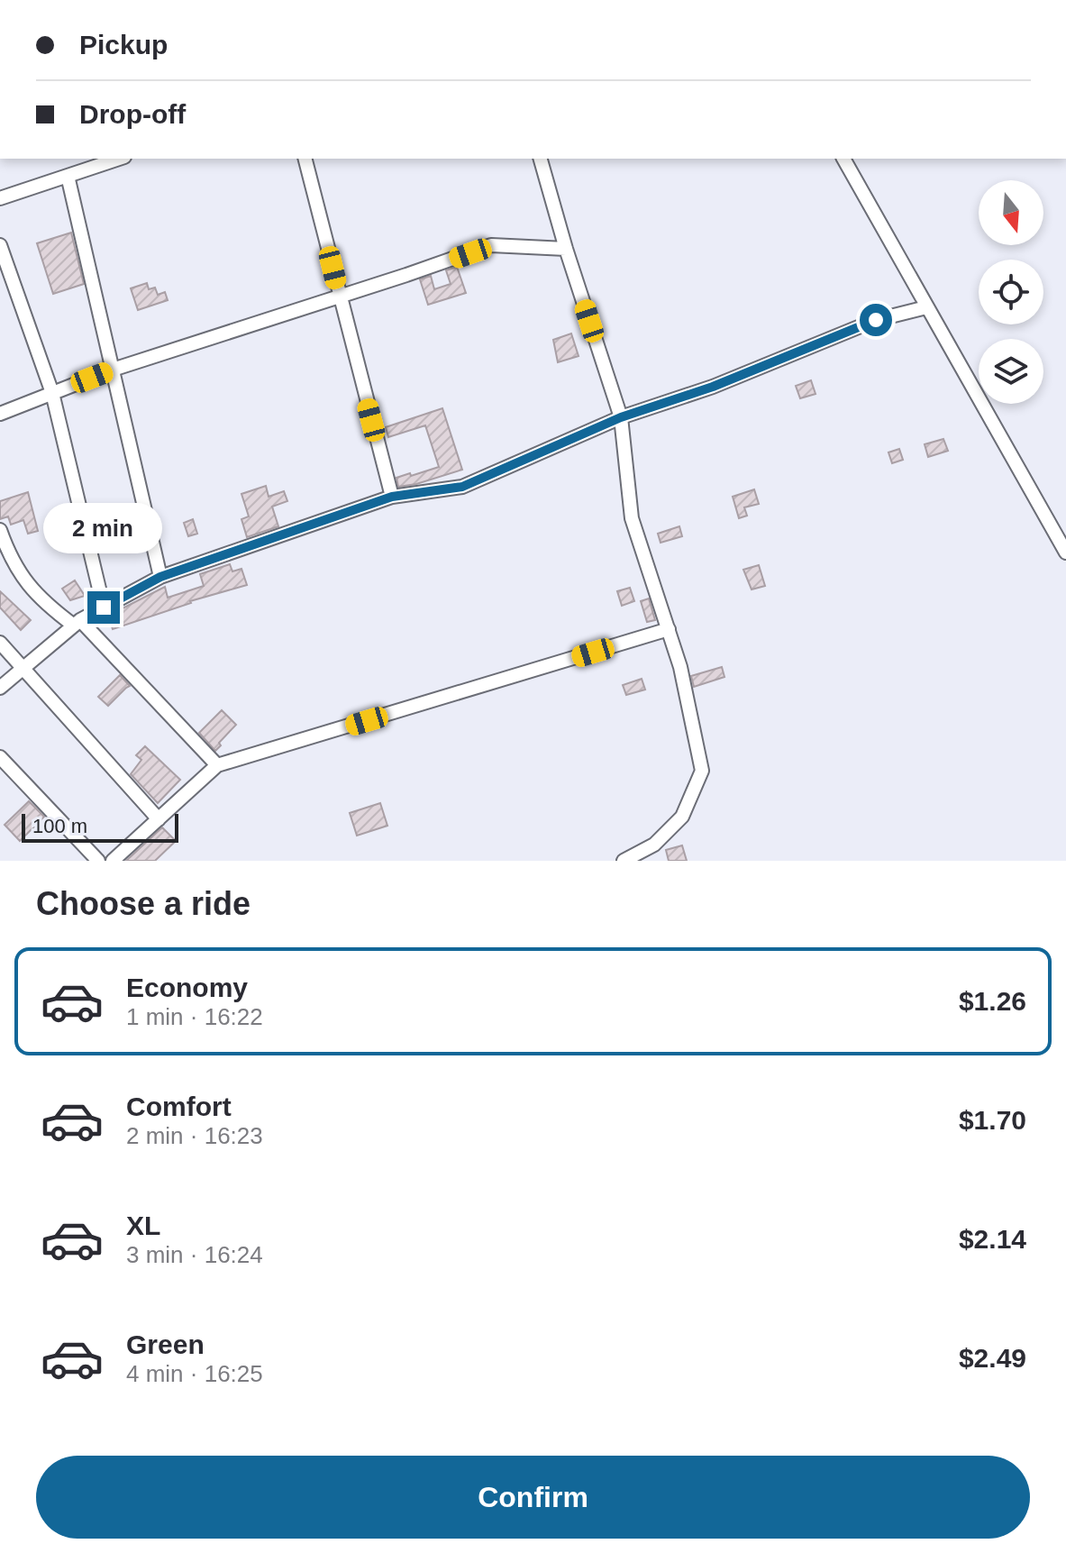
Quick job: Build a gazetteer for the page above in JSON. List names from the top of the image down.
{
  "scale_bar": "100 m",
  "north": "bottom",
  "page": {
    "banner": ["Pickup", "Drop-off"],
    "bubble": "2 min",
    "scale": "100 m",
    "heading": "Choose a ride",
    "list": [
      {
        "name": "Economy",
        "note": "1 min · 16:22",
        "value": "$1.26"
      },
      {
        "name": "Comfort",
        "note": "2 min · 16:23",
        "value": "$1.70"
      },
      {
        "name": "XL",
        "note": "3 min · 16:24",
        "value": "$2.14"
      },
      {
        "name": "Green",
        "note": "4 min · 16:25",
        "value": "$2.49"
      }
    ],
    "buttons": "Confirm"
  }
}
